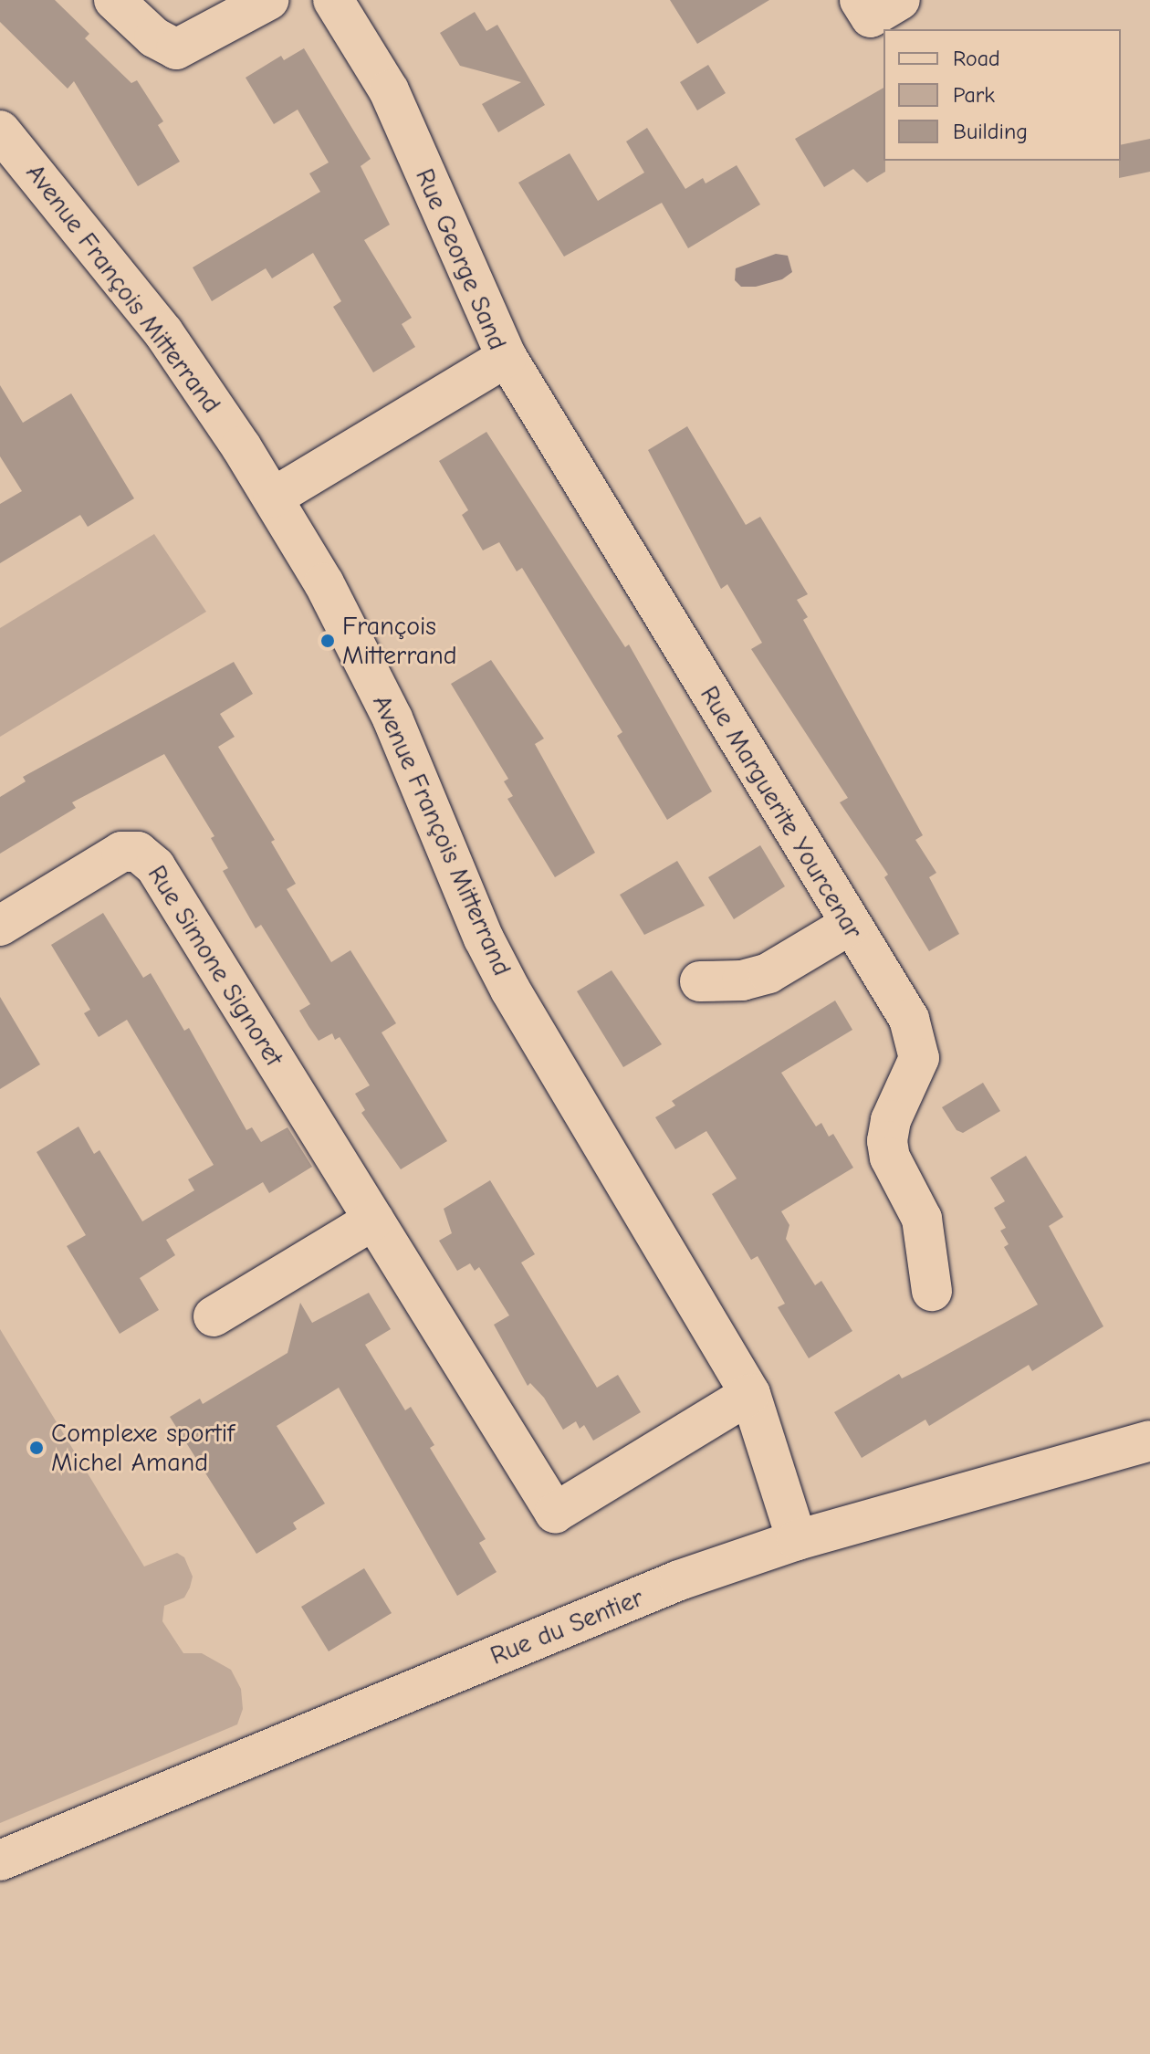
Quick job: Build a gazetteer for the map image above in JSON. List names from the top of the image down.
{
  "streets": {
    "street": [
      "Rue George Sand",
      "Avenue François Mitterrand",
      "Rue Marguerite Yourcenar",
      "Rue Simone Signoret",
      "Rue du Sentier"
    ]
  },
  "crossings": [
    ["Rue George Sand", "Avenue François Mitterrand"],
    ["Rue George Sand", "Rue Marguerite Yourcenar"],
    ["Avenue François Mitterrand", "Rue Simone Signoret"],
    ["Avenue François Mitterrand", "Rue du Sentier"]
  ],
  "places": ["François Mitterrand", "Complexe sportif Michel Amand"],
  "legend": ["Road", "Park", "Building"]
}
